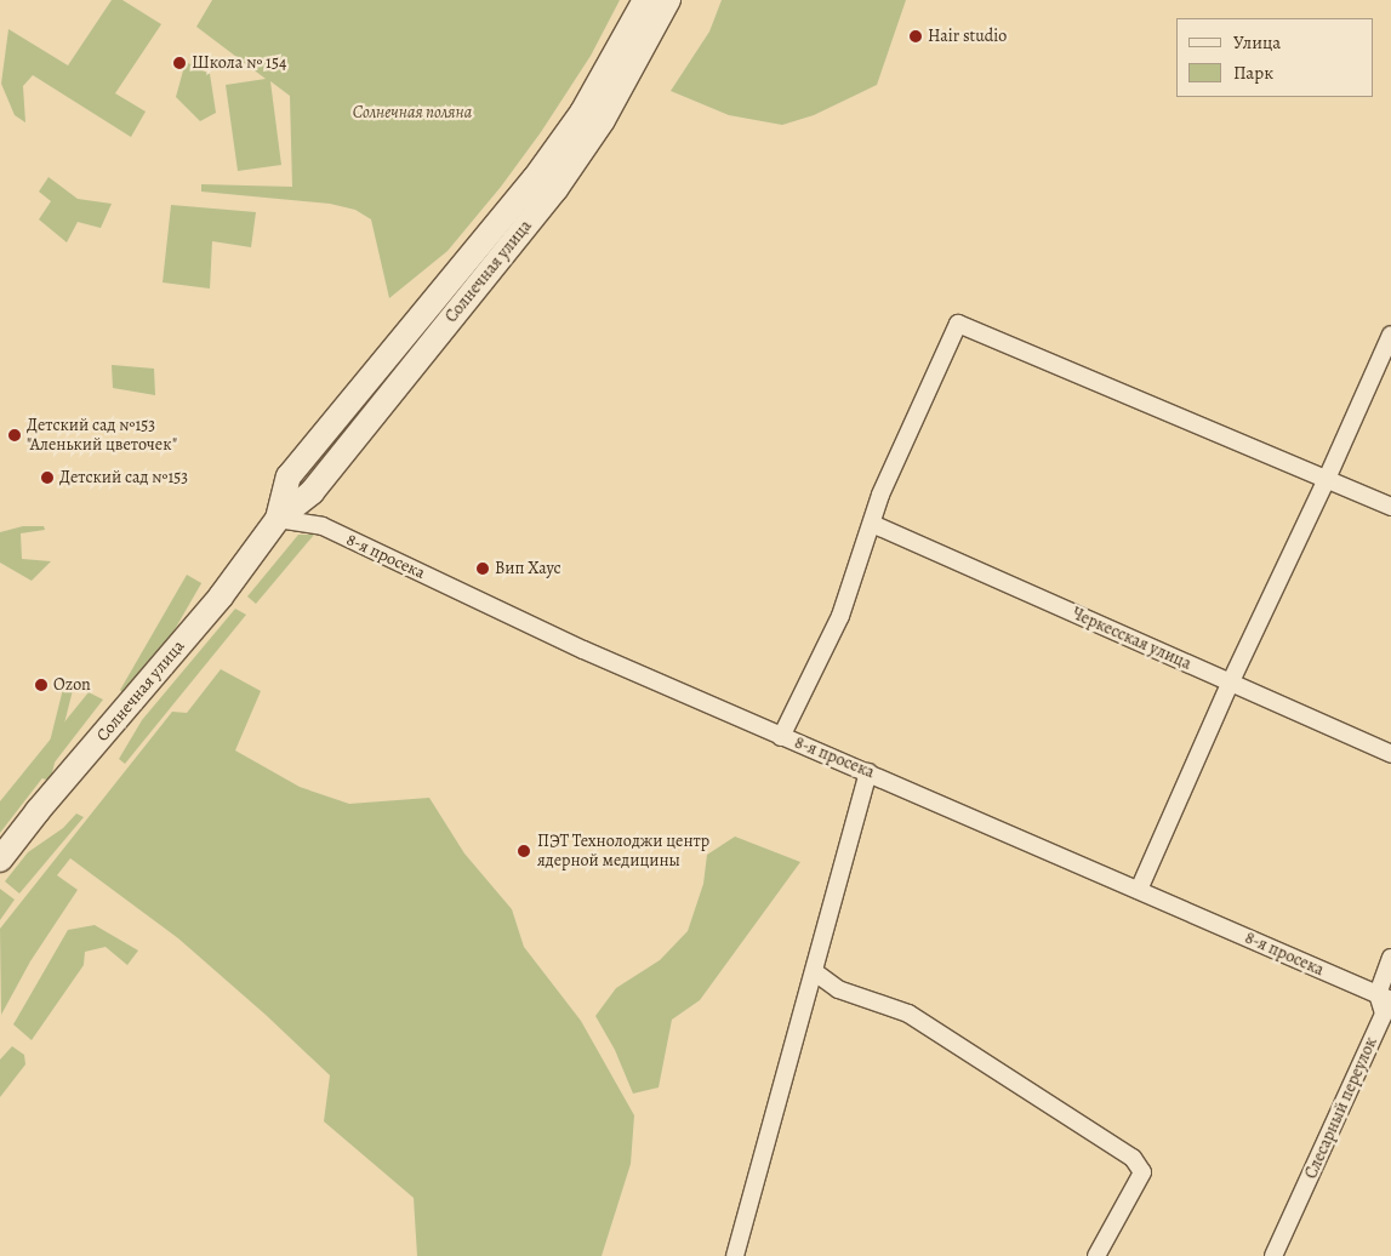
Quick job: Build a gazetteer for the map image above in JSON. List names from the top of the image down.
{
  "streets": {
    "main road": ["Солнечная улица"],
    "street": ["8-я просека", "Черкесская улица", "Слесарный переулок"]
  },
  "crossings": [
    ["Солнечная улица", "8-я просека"],
    ["8-я просека", "Слесарный переулок"]
  ],
  "parks": ["Солнечная поляна"],
  "places": [
    "Hair studio",
    "Школа № 154",
    "Детский сад №153 \"Аленький цветочек\"",
    "Детский сад №153",
    "Вип Хаус",
    "Ozon",
    "ПЭТ Технолоджи центр ядерной медицины"
  ],
  "legend": ["Улица", "Парк"]
}
